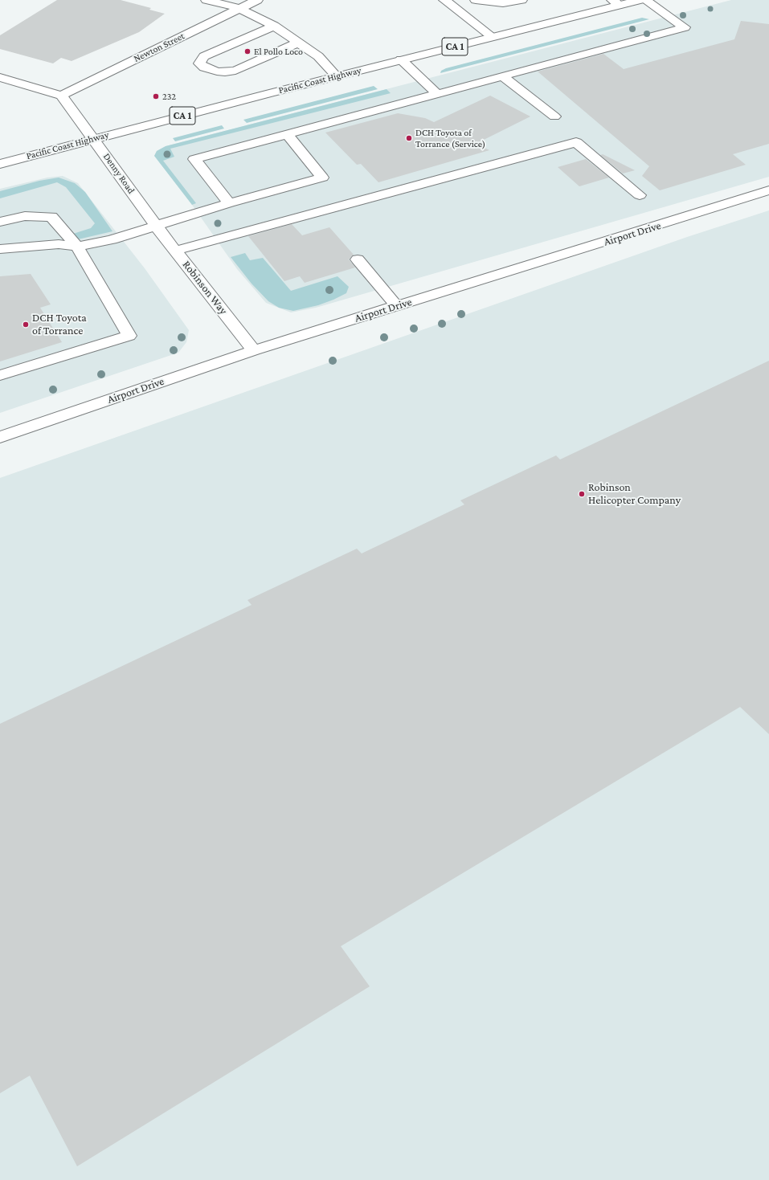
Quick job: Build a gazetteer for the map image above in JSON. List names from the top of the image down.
{
  "streets": {
    "main road": [
      "CA 1",
      "Newton Street",
      "Pacific Coast Highway",
      "Denny Road",
      "Airport Drive",
      "Robinson Way"
    ]
  },
  "crossings": [
    ["Newton Street", "Denny Road"],
    ["Pacific Coast Highway", "Denny Road"],
    ["Denny Road", "Robinson Way"],
    ["Airport Drive", "Robinson Way"]
  ],
  "places": [
    "El Pollo Loco",
    "232",
    "DCH Toyota of Torrance (Service)",
    "DCH Toyota of Torrance",
    "Robinson Helicopter Company"
  ]
}
